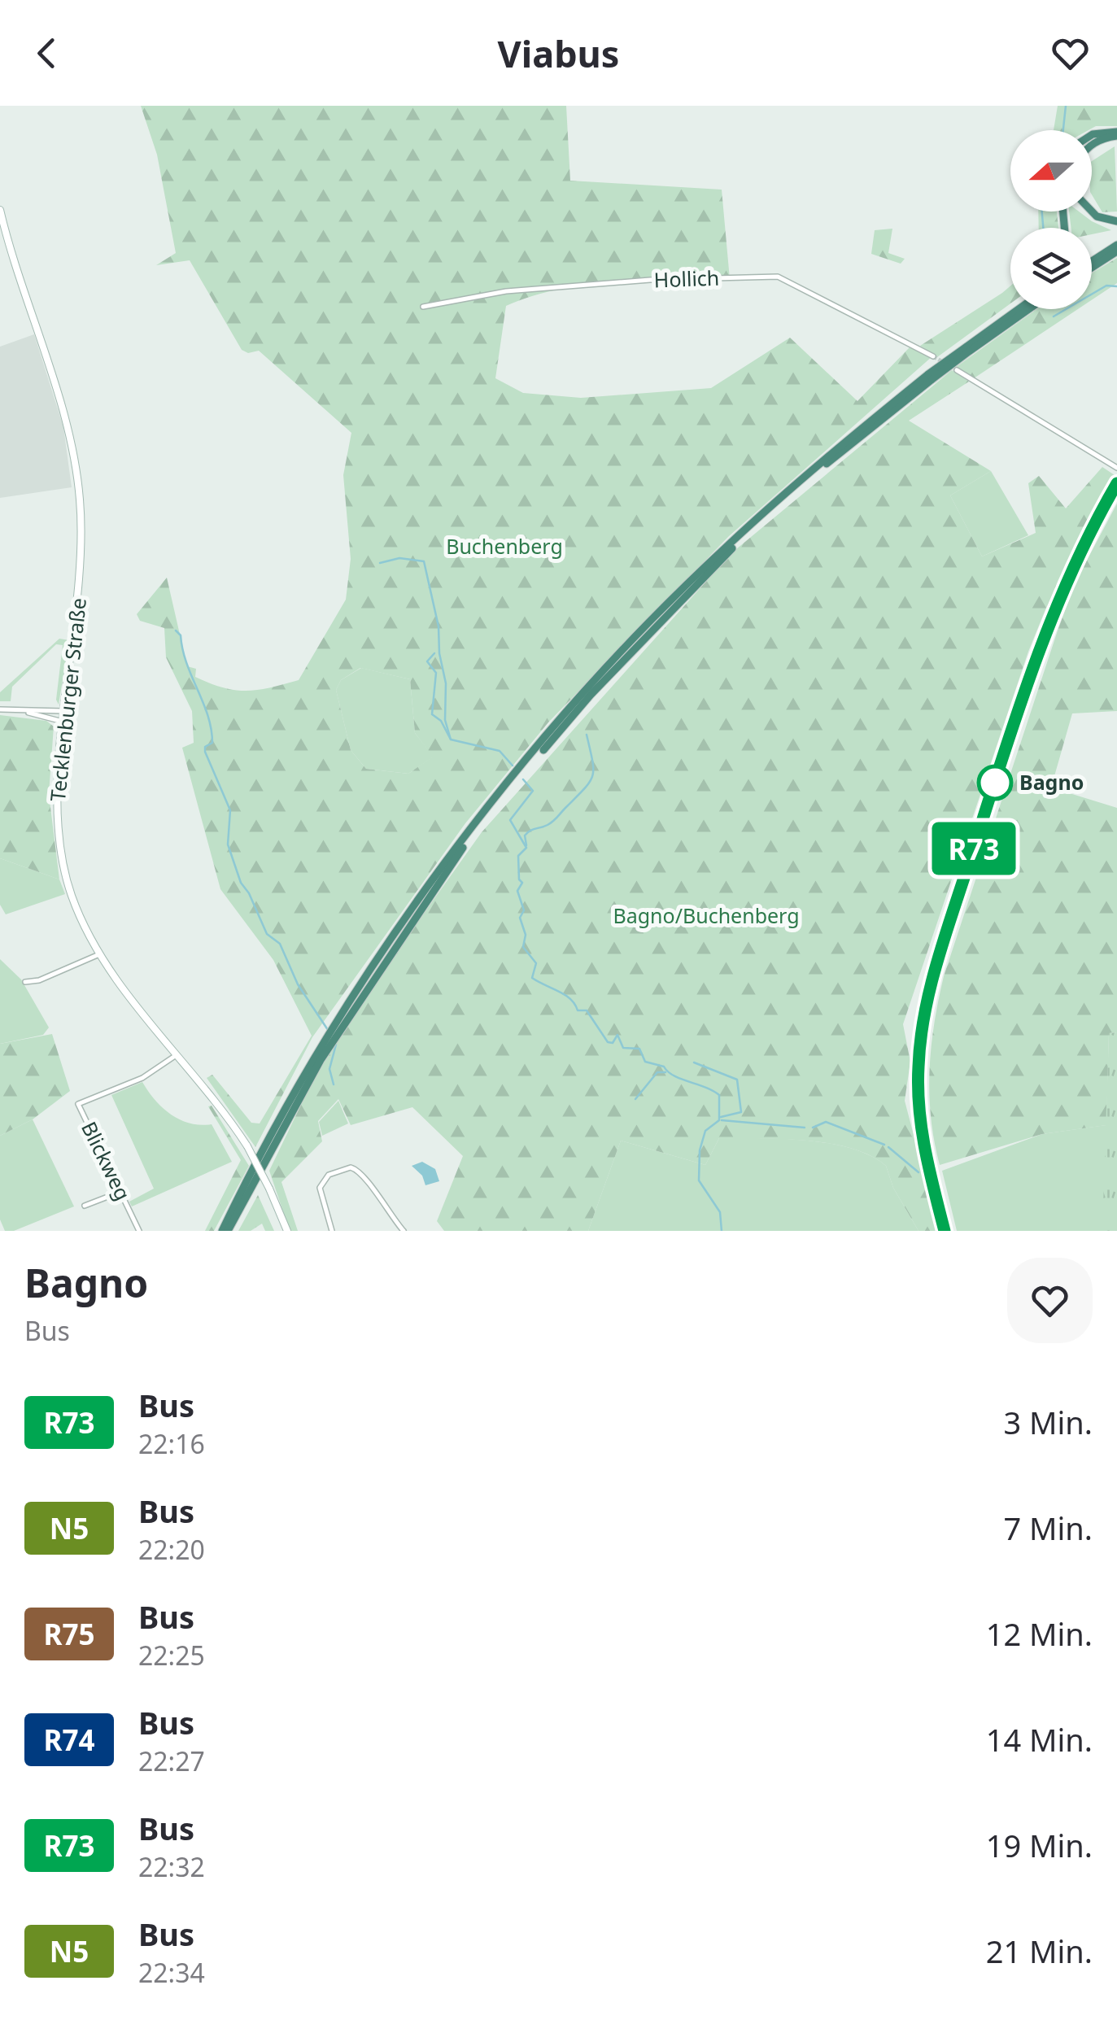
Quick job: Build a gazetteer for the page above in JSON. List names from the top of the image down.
{
  "streets": {
    "main road": ["Tecklenburger Straße"],
    "street": ["Hollich", "Blickweg"]
  },
  "crossings": [
    ["Tecklenburger Straße", "Blickweg"]
  ],
  "parks": ["Buchenberg", "Bagno/Buchenberg"],
  "places": ["Bagno"],
  "lines": ["bus line R73"],
  "north": "left",
  "page": {
    "header": "Viabus",
    "on_map": "R73",
    "heading": ["Bagno", "Bus"],
    "list": [
      {
        "mark": "R73",
        "name": "Bus",
        "note": "22:16",
        "value": "3 Min."
      },
      {
        "mark": "N5",
        "name": "Bus",
        "note": "22:20",
        "value": "7 Min."
      },
      {
        "mark": "R75",
        "name": "Bus",
        "note": "22:25",
        "value": "12 Min."
      },
      {
        "mark": "R74",
        "name": "Bus",
        "note": "22:27",
        "value": "14 Min."
      },
      {
        "mark": "R73",
        "name": "Bus",
        "note": "22:32",
        "value": "19 Min."
      },
      {
        "mark": "N5",
        "name": "Bus",
        "note": "22:34",
        "value": "21 Min."
      }
    ]
  }
}
